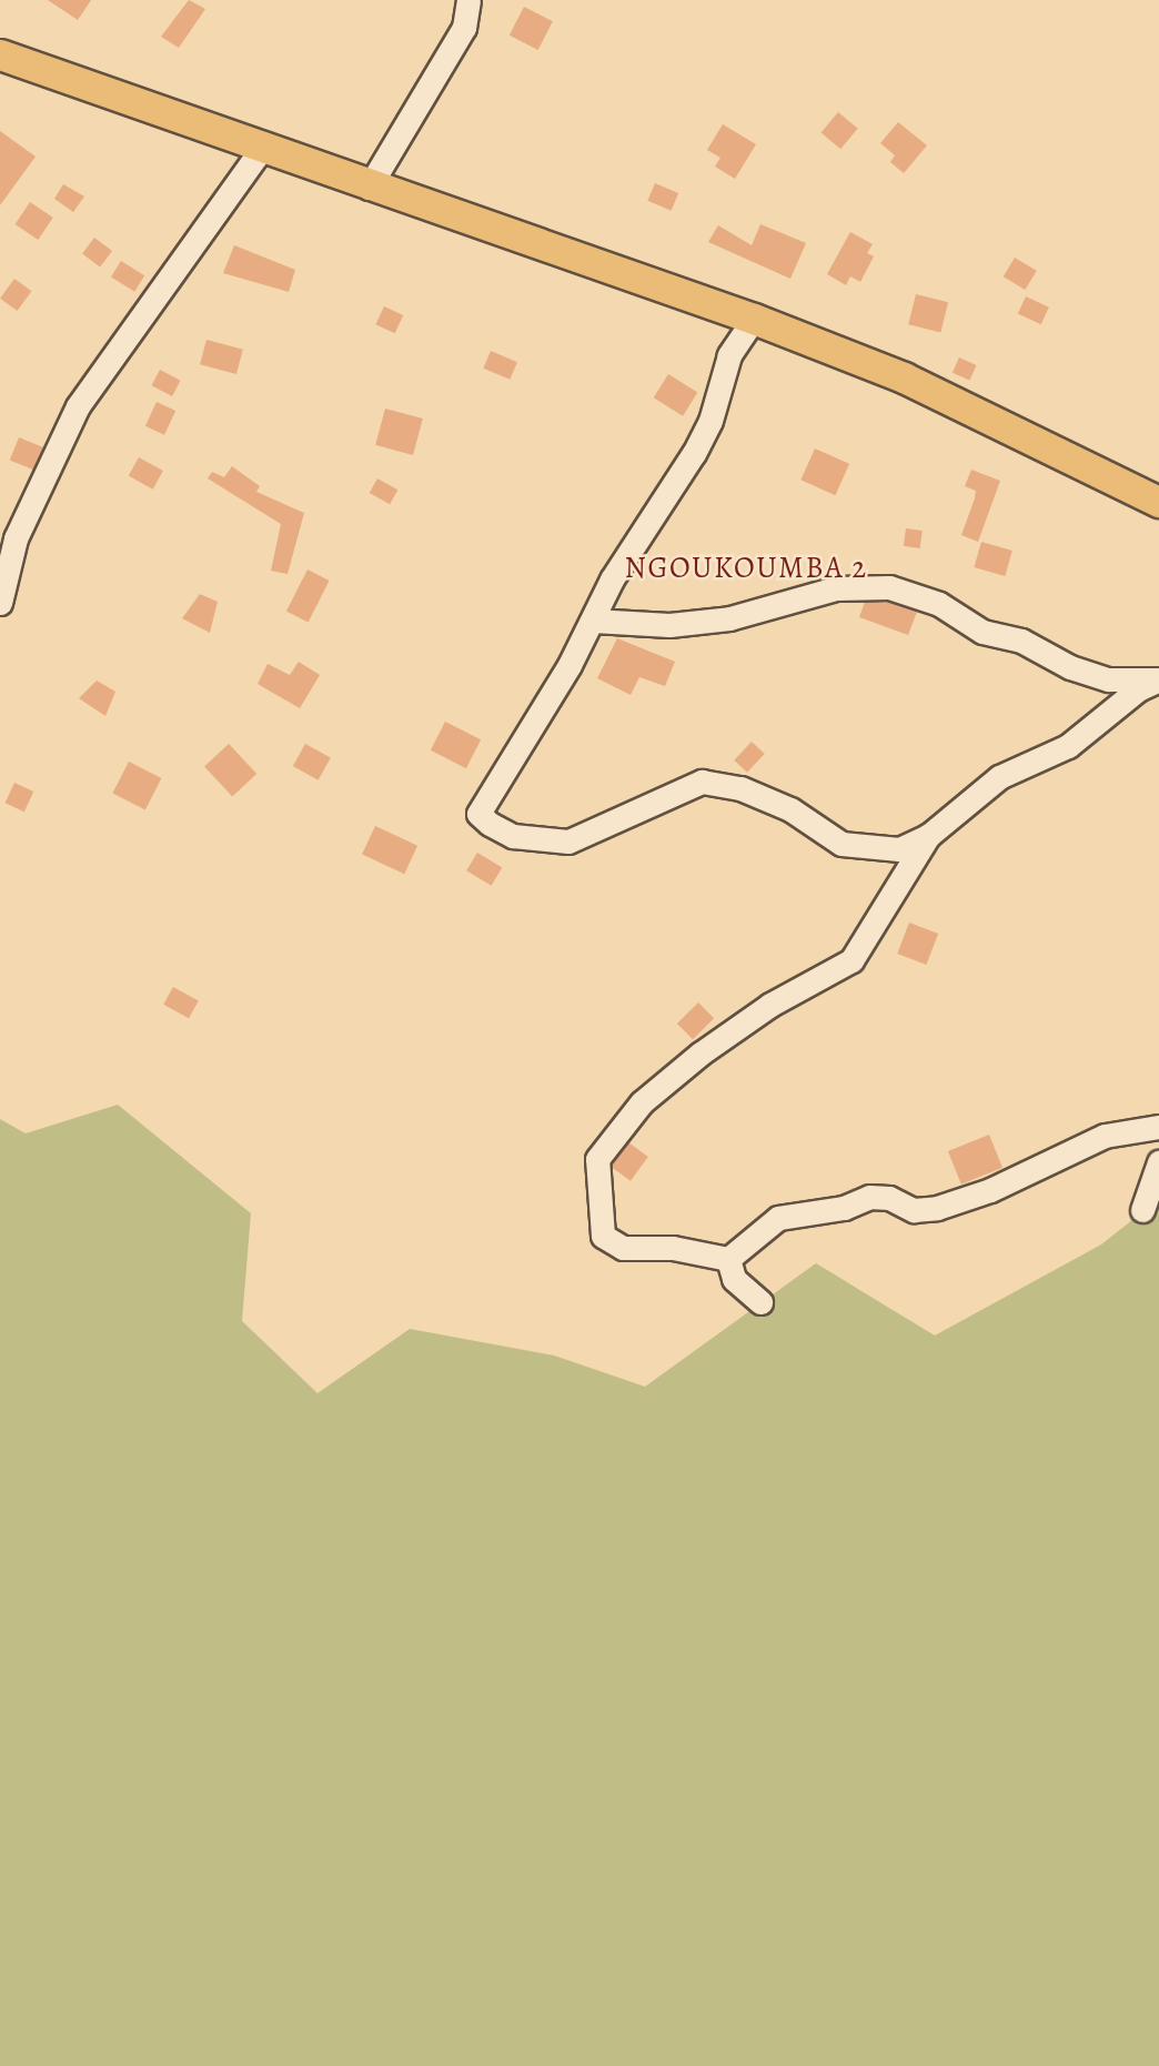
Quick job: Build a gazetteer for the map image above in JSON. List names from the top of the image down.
{
  "districts": ["NGOUKOUMBA 2"]
}
